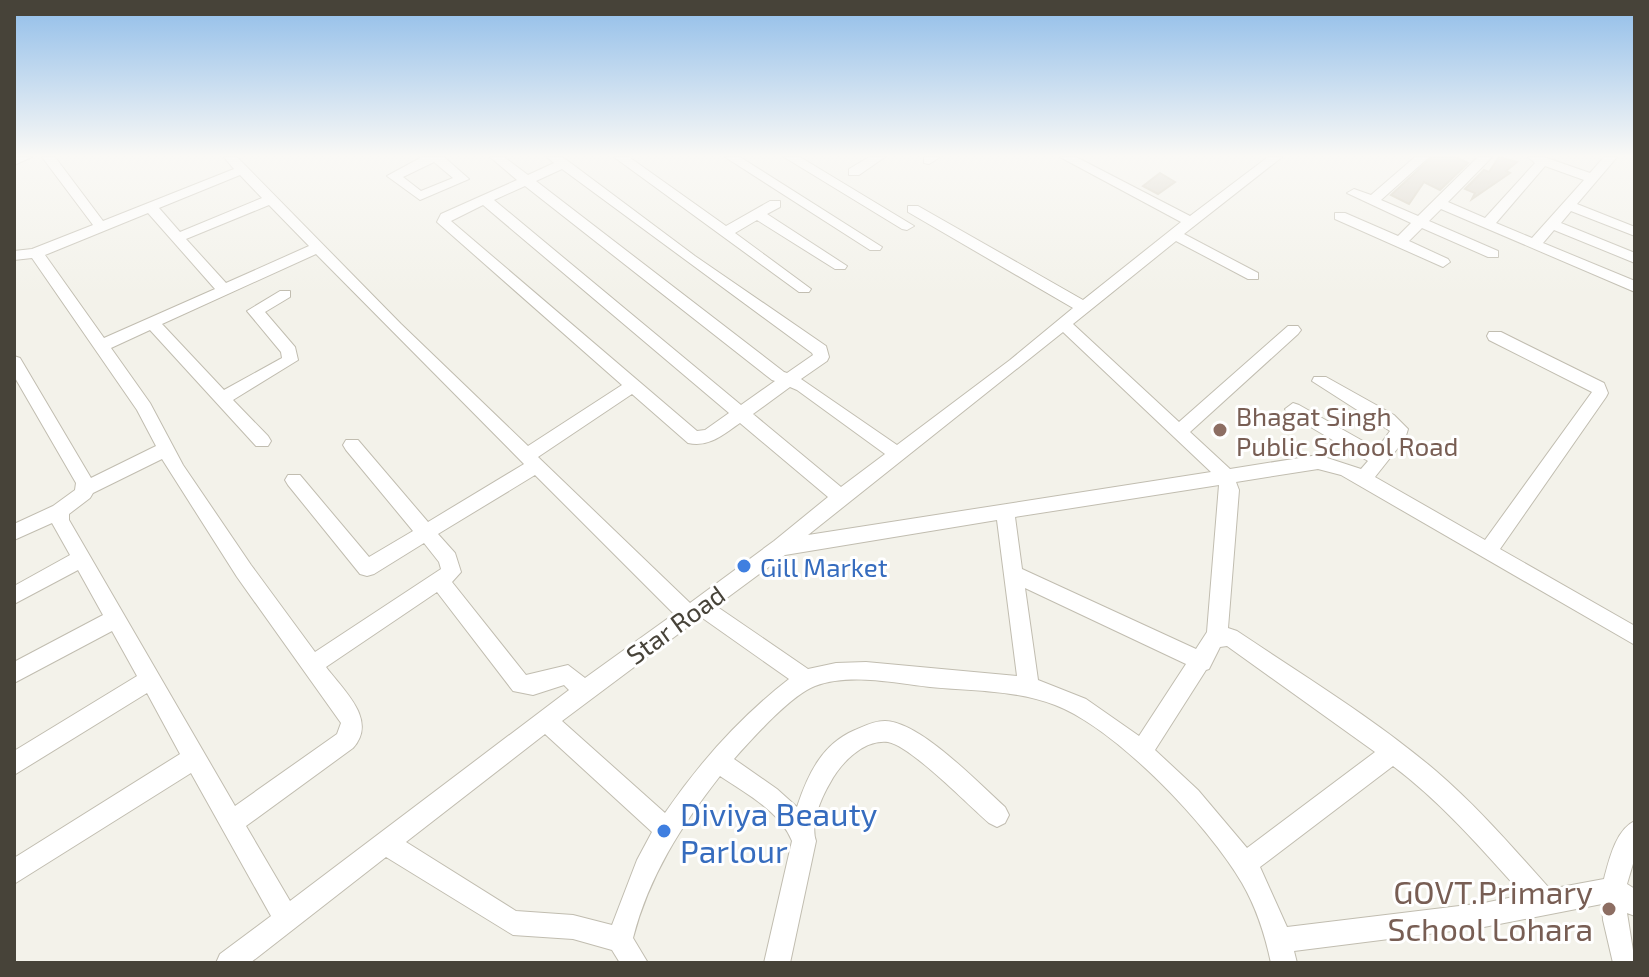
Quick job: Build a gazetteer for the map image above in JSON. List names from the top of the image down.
{
  "streets": {
    "street": ["Star Road"]
  },
  "places": [
    "Bhagat Singh Public School Road",
    "Gill Market",
    "Diviya Beauty Parlour",
    "GOVT.Primary School Lohara"
  ]
}
